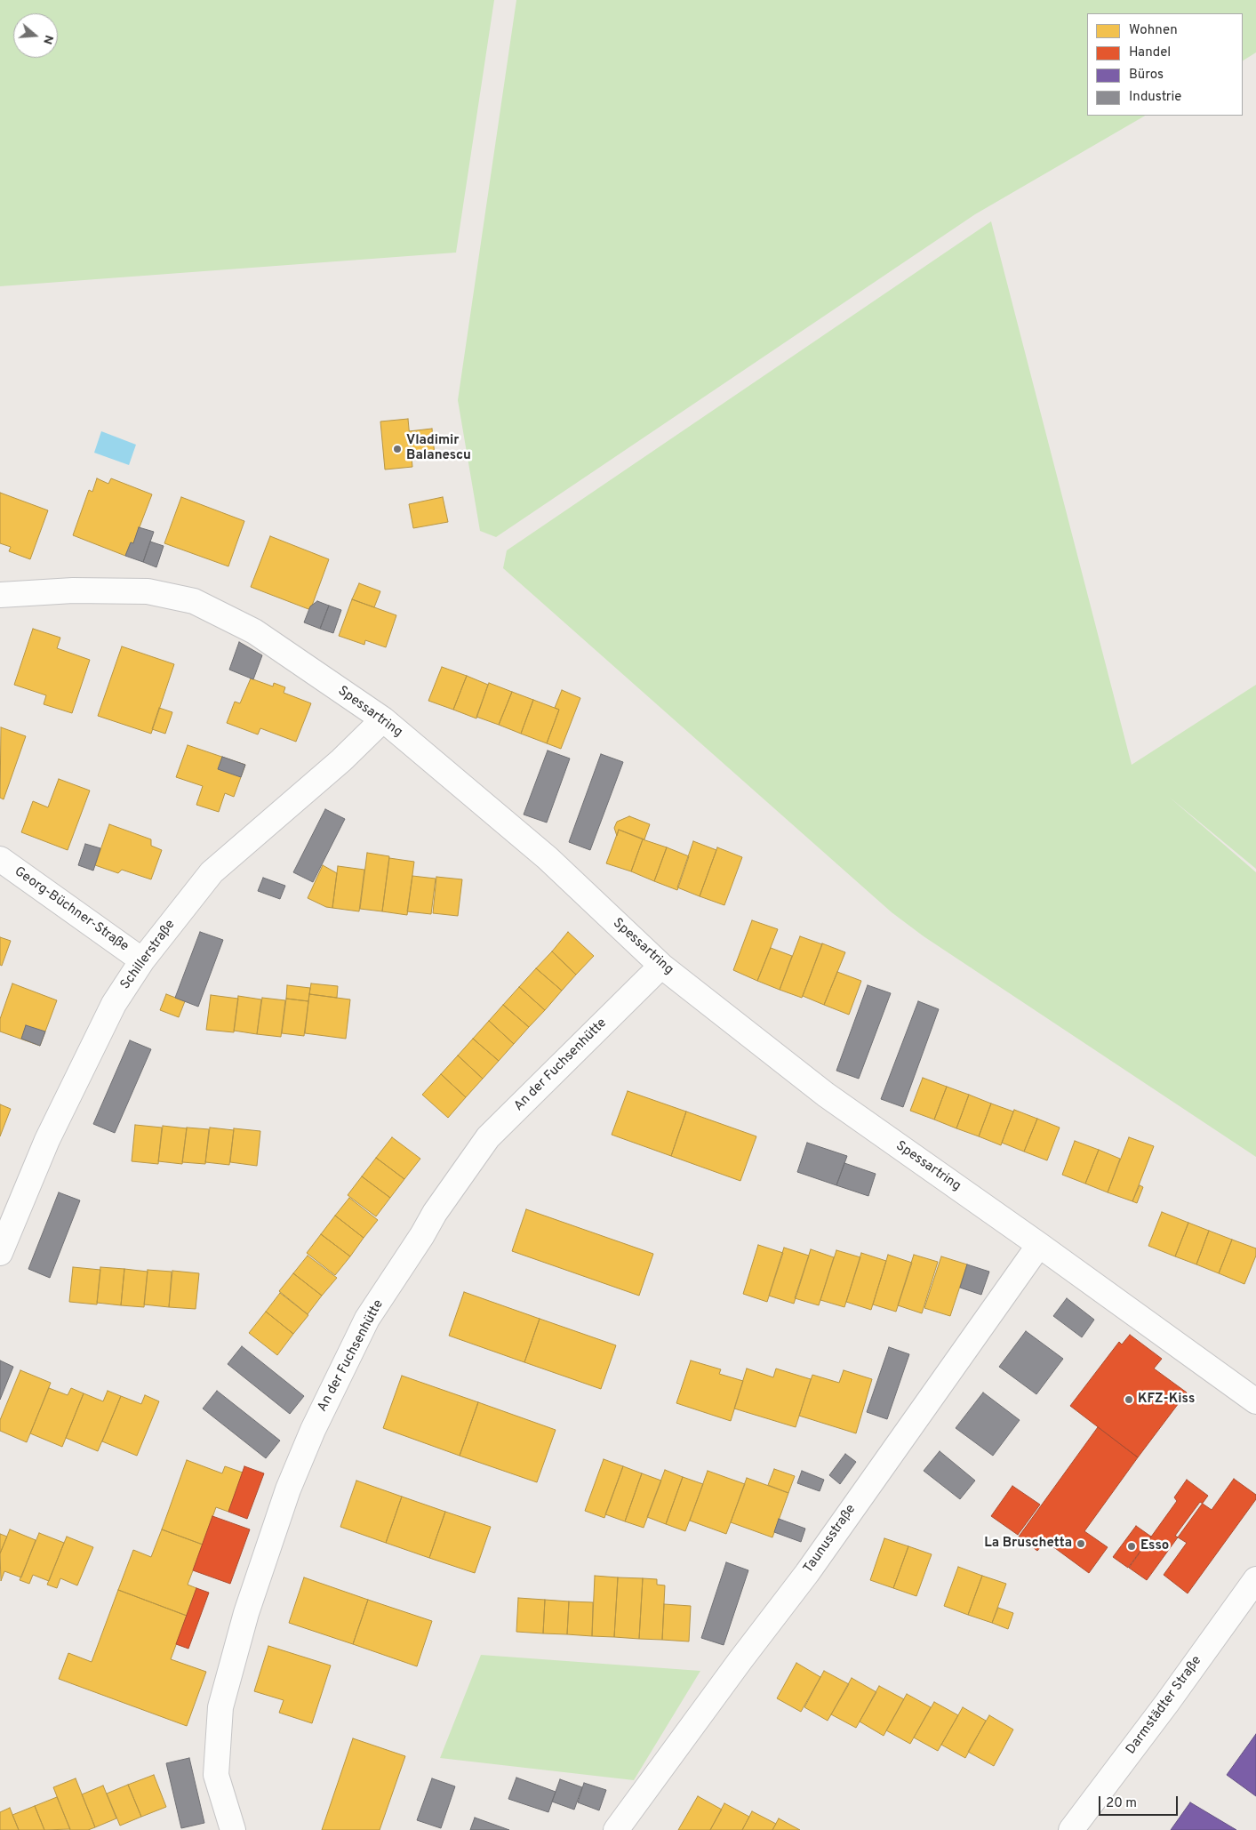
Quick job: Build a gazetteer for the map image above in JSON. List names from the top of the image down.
{
  "streets": {
    "street": [
      "Spessartring",
      "Georg-Büchner-Straße",
      "Schillerstraße",
      "An der Fuchsenhütte",
      "Taunusstraße",
      "Darmstädter Straße"
    ]
  },
  "crossings": [
    ["Spessartring", "Schillerstraße"],
    ["Spessartring", "An der Fuchsenhütte"],
    ["Spessartring", "Taunusstraße"],
    ["Georg-Büchner-Straße", "Schillerstraße"]
  ],
  "places": [
    "Vladimir Balanescu",
    "KFZ-Kiss",
    "La Bruschetta",
    "Esso"
  ],
  "legend": [
    "Wohnen",
    "Handel",
    "Büros",
    "Industrie"
  ],
  "scale_bar": "20 m",
  "north": "right"
}
